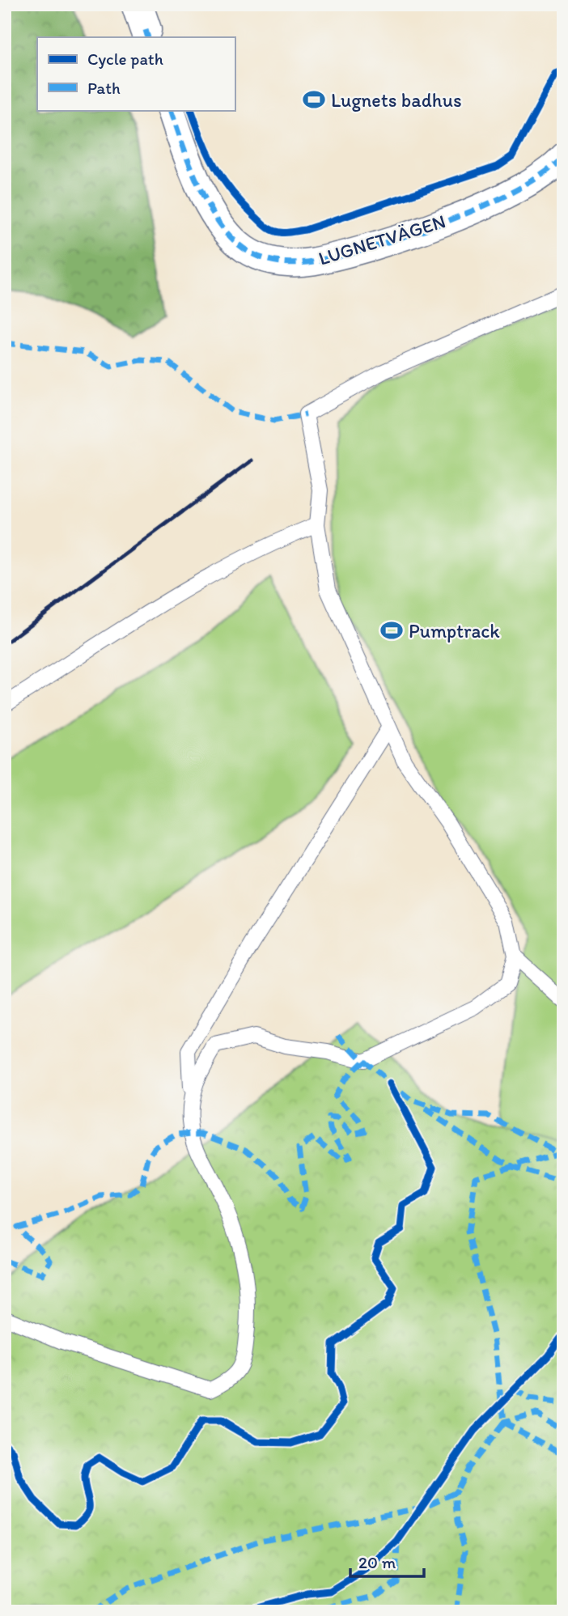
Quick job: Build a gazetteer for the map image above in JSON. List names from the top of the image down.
{
  "streets": {
    "street": ["LUGNETVÄGEN"]
  },
  "places": {
    "sports": ["Lugnets badhus", "Pumptrack"]
  },
  "legend": ["Cycle path", "Path"],
  "scale_bar": "20 m"
}
